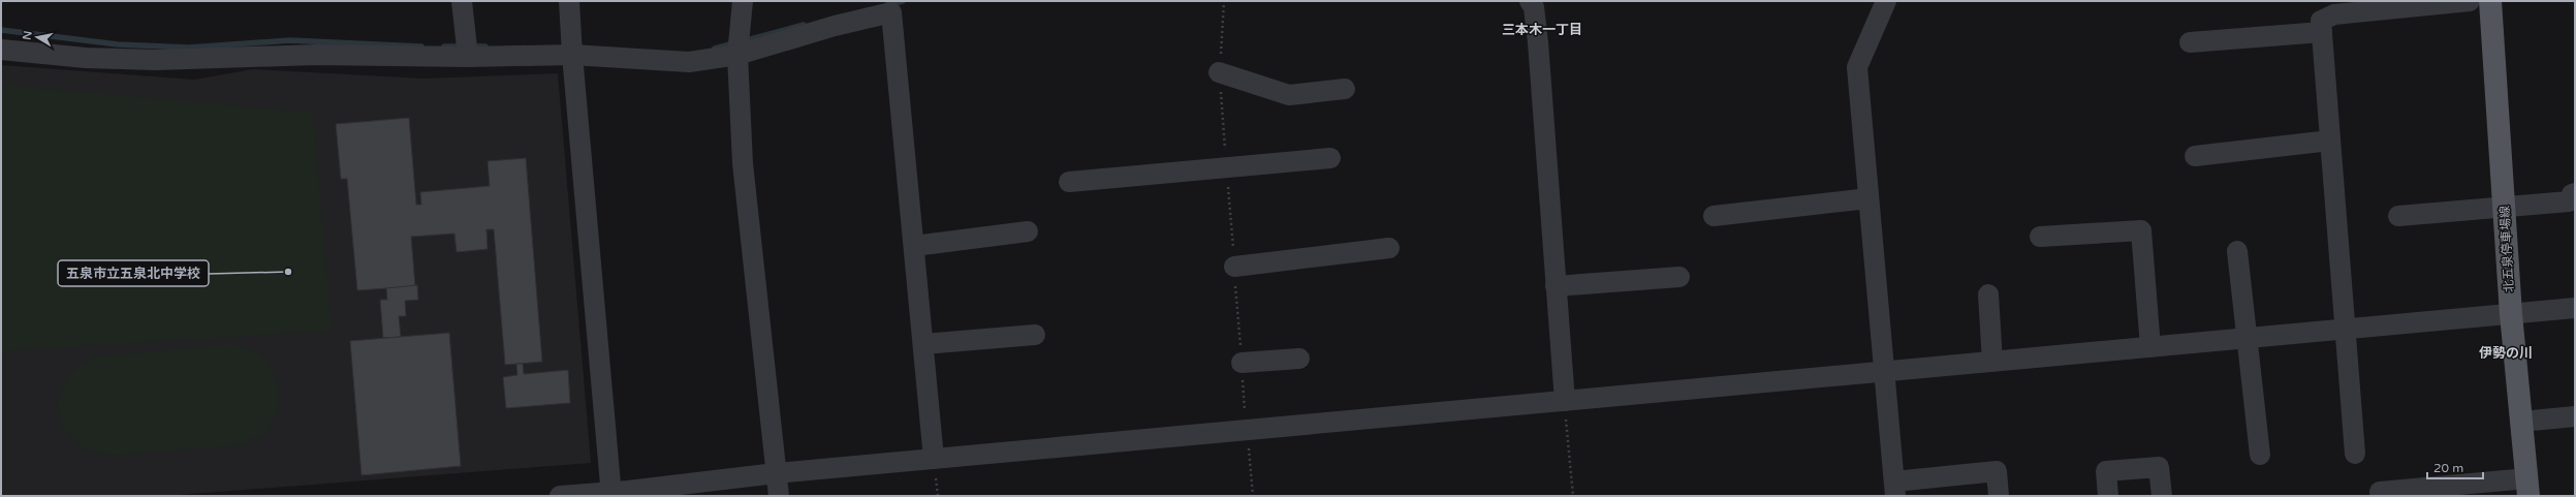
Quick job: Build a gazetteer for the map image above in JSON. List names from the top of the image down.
{
  "streets": {
    "main road": ["北五泉停車場線"]
  },
  "districts": ["三本木一丁目", "伊勢の川"],
  "places": ["五泉市立五泉北中学校"],
  "scale_bar": "20 m",
  "north": "left"
}
